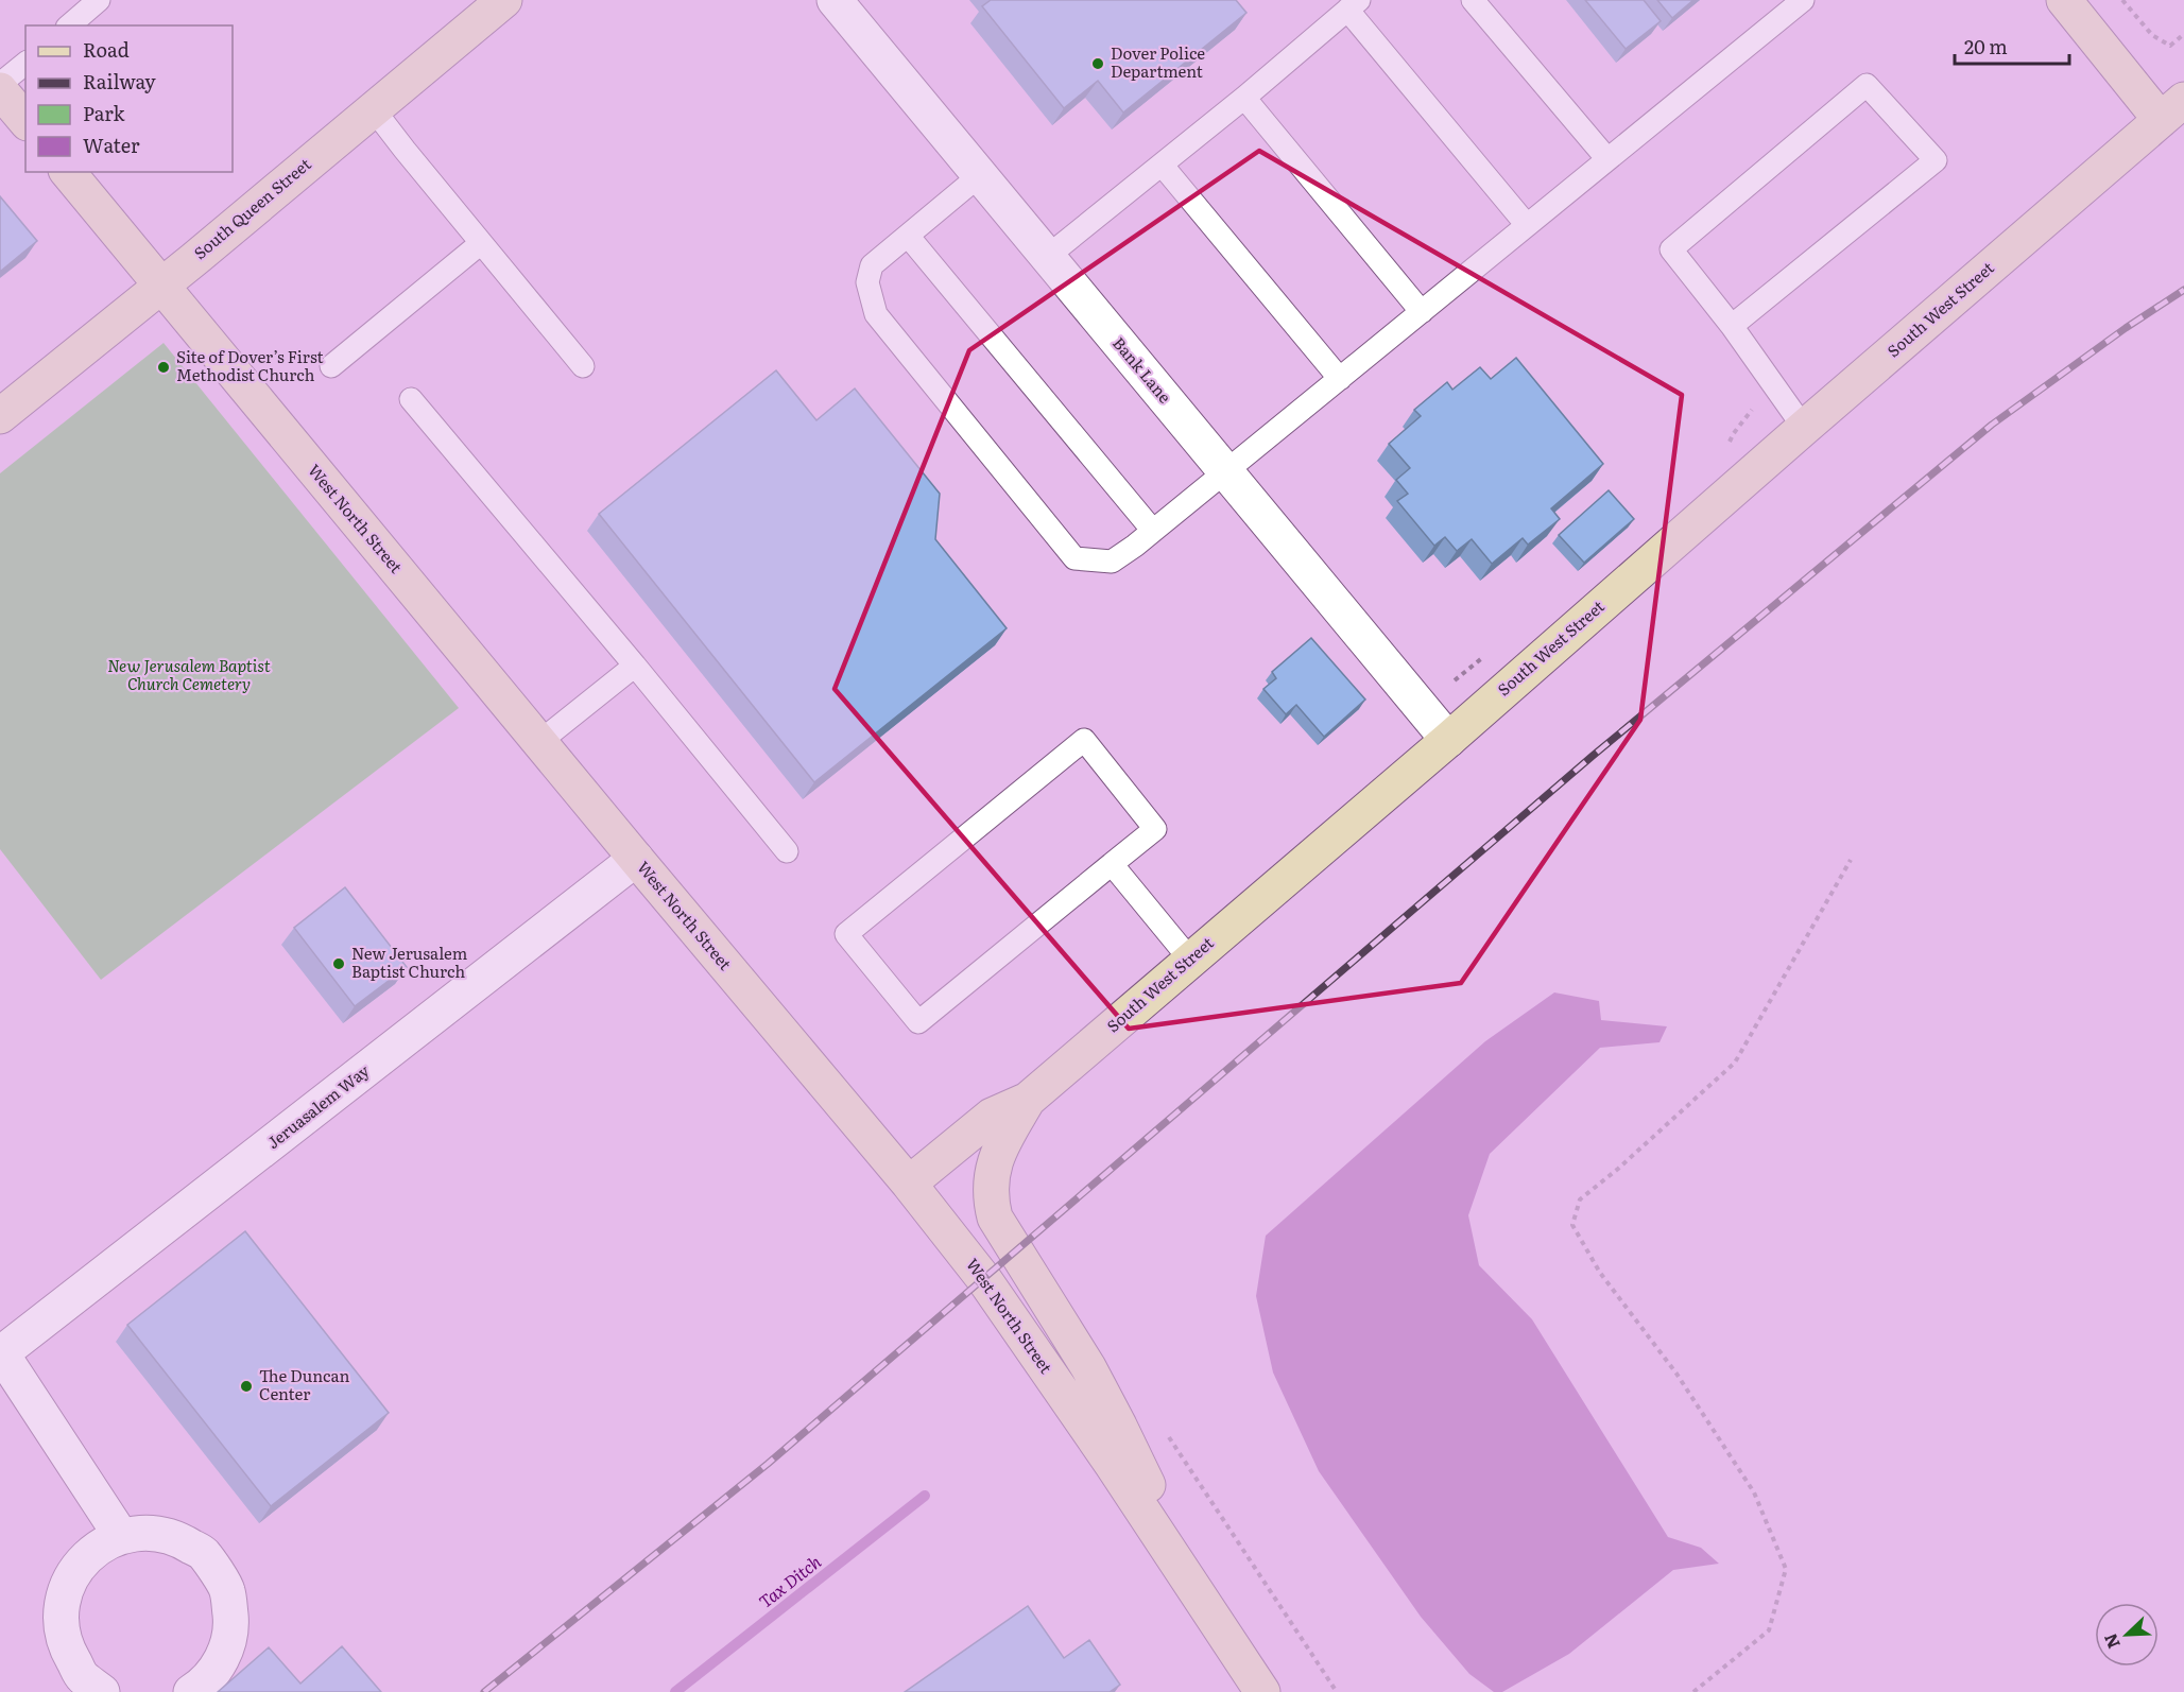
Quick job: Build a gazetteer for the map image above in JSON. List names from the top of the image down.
{
  "streets": {
    "main road": ["South Queen Street", "South West Street", "West North Street"],
    "street": ["Bank Lane", "Jeruasalem Way"]
  },
  "crossings": [
    ["South Queen Street", "West North Street"],
    ["South West Street", "Bank Lane"],
    ["South West Street", "West North Street"],
    ["West North Street", "Jeruasalem Way"]
  ],
  "water": ["Tax Ditch"],
  "parks": ["New Jerusalem Baptist Church Cemetery"],
  "places": [
    "Dover Police Department",
    "Site of Dover’s First Methodist Church",
    "New Jerusalem Baptist Church",
    "The Duncan Center"
  ],
  "legend": [
    "Road",
    "Railway",
    "Park",
    "Water"
  ],
  "scale_bar": "20 m",
  "north": "bottom left"
}
